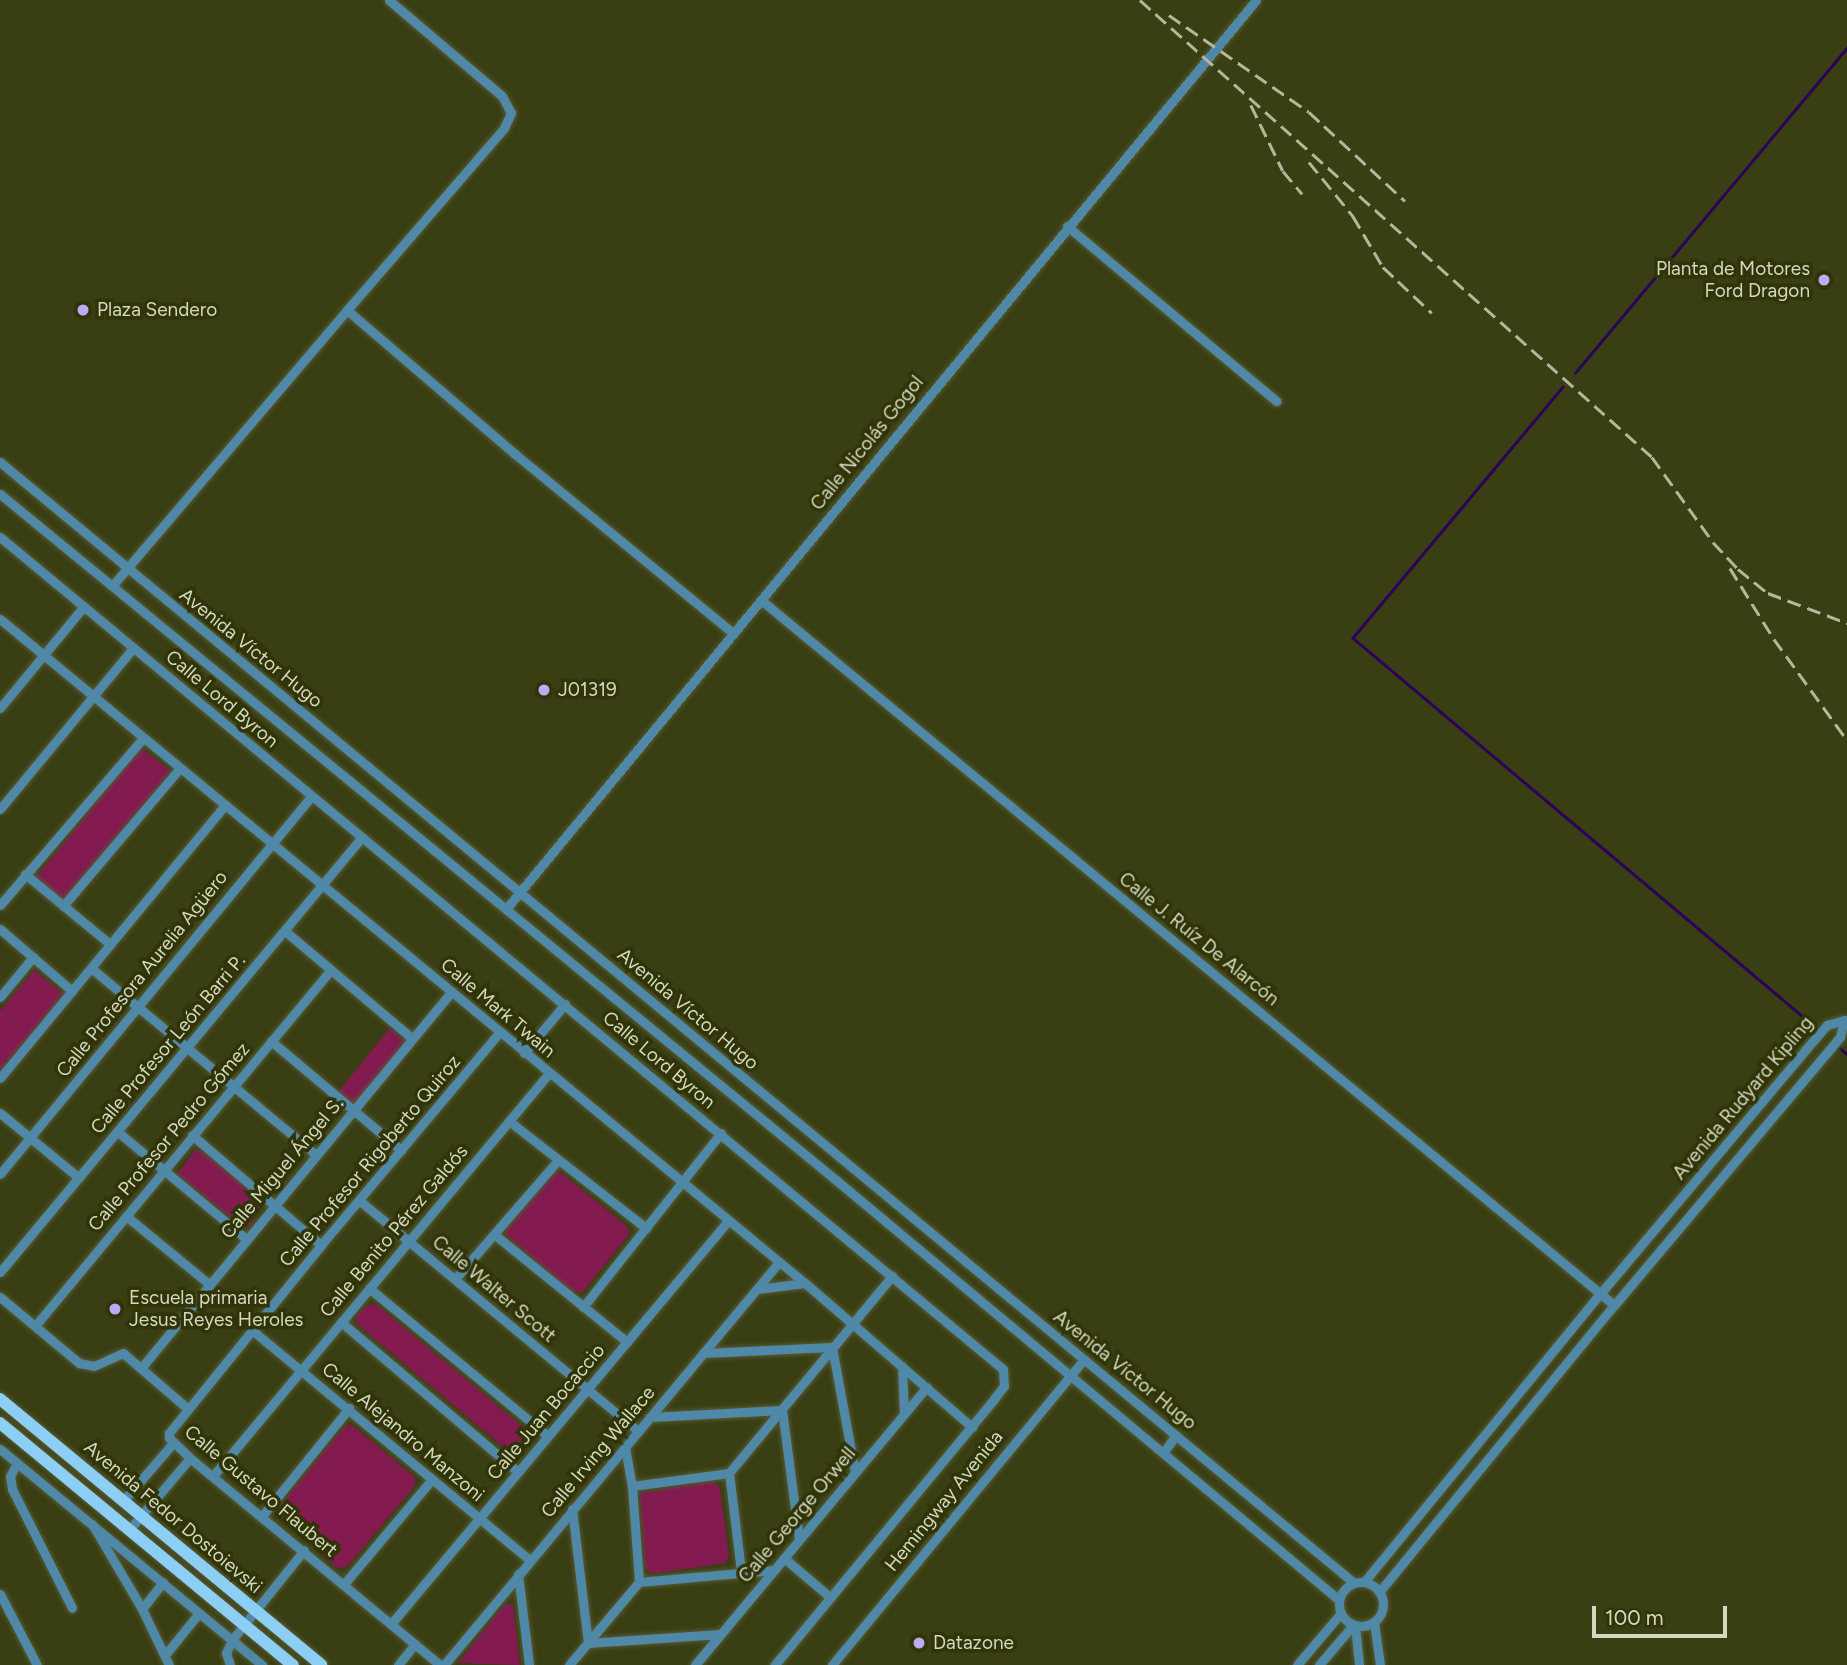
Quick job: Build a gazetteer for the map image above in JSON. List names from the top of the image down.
{
  "streets": {
    "main road": ["Avenida Fedor Dostoievski"],
    "street": [
      "Calle Nicolás Gogol",
      "Avenida Víctor Hugo",
      "Calle Lord Byron",
      "Calle J. Ruíz De Alarcón",
      "Calle Profesora Aurelia Agüero",
      "Calle Mark Twain",
      "Calle Profesor León Barri P.",
      "Avenida Rudyard Kipling",
      "Calle Profesor Pedro Gómez",
      "Calle Profesor Rigoberto Quiroz",
      "Calle Miguel Ángel S.",
      "Calle Benito Pérez Galdós",
      "Calle Walter Scott",
      "Calle Juan Bocaccio",
      "Calle Alejandro Manzoni",
      "Calle Irving Wallace",
      "Calle Gustavo Flaubert",
      "Hemingway Avenida",
      "Calle George Orwell"
    ]
  },
  "crossings": [
    ["Calle Nicolás Gogol", "Avenida Víctor Hugo"],
    ["Calle Nicolás Gogol", "Calle J. Ruíz De Alarcón"],
    ["Avenida Víctor Hugo", "Avenida Rudyard Kipling"],
    ["Avenida Víctor Hugo", "Hemingway Avenida"],
    ["Calle Lord Byron", "Calle Profesora Aurelia Agüero"],
    ["Calle Lord Byron", "Calle Mark Twain"],
    ["Calle Lord Byron", "Calle Profesor León Barri P."],
    ["Calle J. Ruíz De Alarcón", "Avenida Rudyard Kipling"],
    ["Calle Profesora Aurelia Agüero", "Calle Mark Twain"],
    ["Calle Mark Twain", "Calle Profesor León Barri P."],
    ["Calle Mark Twain", "Calle Profesor Rigoberto Quiroz"],
    ["Calle Mark Twain", "Calle Miguel Ángel S."],
    ["Calle Mark Twain", "Calle Benito Pérez Galdós"],
    ["Calle Mark Twain", "Calle Juan Bocaccio"],
    ["Calle Mark Twain", "Calle Irving Wallace"],
    ["Calle Mark Twain", "Calle George Orwell"],
    ["Calle Profesor Pedro Gómez", "Calle Gustavo Flaubert"],
    ["Calle Profesor Rigoberto Quiroz", "Calle Walter Scott"],
    ["Calle Profesor Rigoberto Quiroz", "Calle Alejandro Manzoni"],
    ["Calle Profesor Rigoberto Quiroz", "Calle Gustavo Flaubert"],
    ["Calle Miguel Ángel S.", "Calle Gustavo Flaubert"],
    ["Calle Benito Pérez Galdós", "Calle Walter Scott"],
    ["Calle Benito Pérez Galdós", "Calle Alejandro Manzoni"],
    ["Calle Benito Pérez Galdós", "Calle Gustavo Flaubert"],
    ["Calle Walter Scott", "Calle Juan Bocaccio"],
    ["Calle Walter Scott", "Calle Irving Wallace"],
    ["Calle Juan Bocaccio", "Calle Alejandro Manzoni"],
    ["Calle Juan Bocaccio", "Calle Gustavo Flaubert"],
    ["Calle Alejandro Manzoni", "Calle Irving Wallace"],
    ["Calle Irving Wallace", "Calle Gustavo Flaubert"]
  ],
  "places": [
    "Planta de Motores Ford Dragon",
    "Plaza Sendero",
    "J01319",
    "Escuela primaria Jesus Reyes Heroles",
    "Datazone"
  ],
  "scale_bar": "100 m"
}
